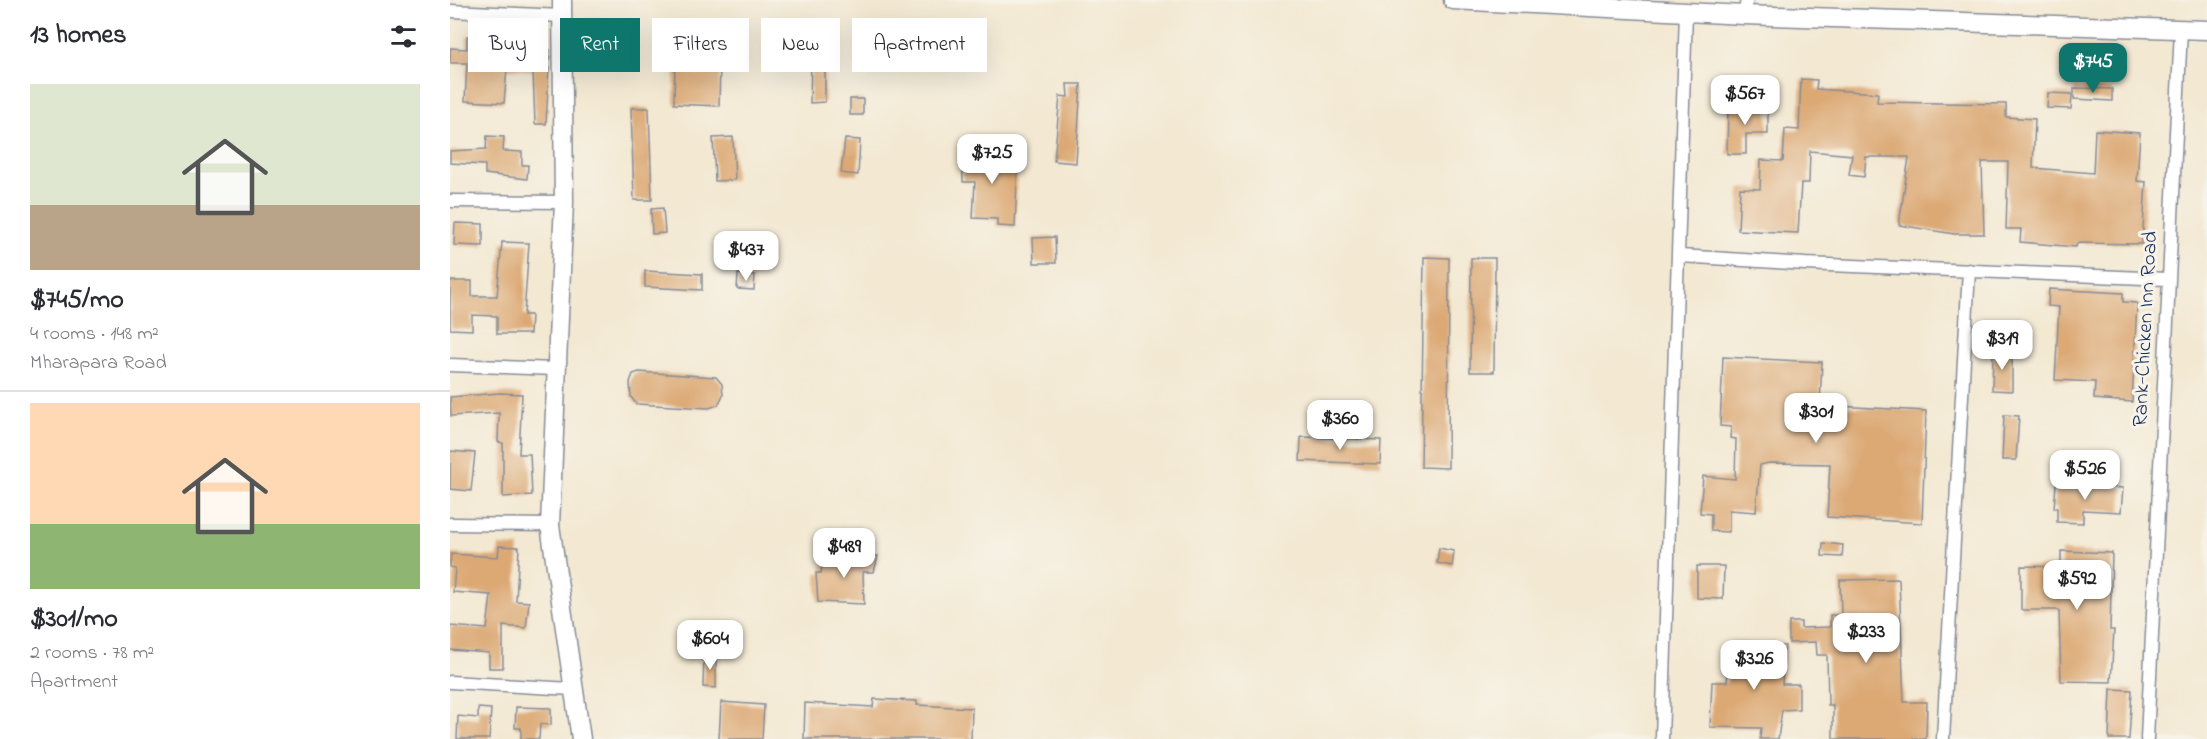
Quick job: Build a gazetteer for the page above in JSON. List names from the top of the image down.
{
  "streets": {
    "street": ["Rank-Chicken Inn Road"]
  },
  "page": {
    "heading": "13 homes",
    "chip": [
      "Buy",
      "Rent",
      "Filters",
      "New",
      "Apartment"
    ],
    "price": [
      "$745",
      "$567",
      "$725",
      "$437",
      "$319",
      "$301",
      "$360",
      "$526",
      "$489",
      "$592",
      "$233",
      "$604",
      "$326"
    ],
    "list": [
      {
        "name": "$745/mo",
        "note": "4 rooms · 148 m² · Mharapara Road"
      },
      {
        "name": "$301/mo",
        "note": "2 rooms · 78 m² · Apartment"
      }
    ]
  }
}
